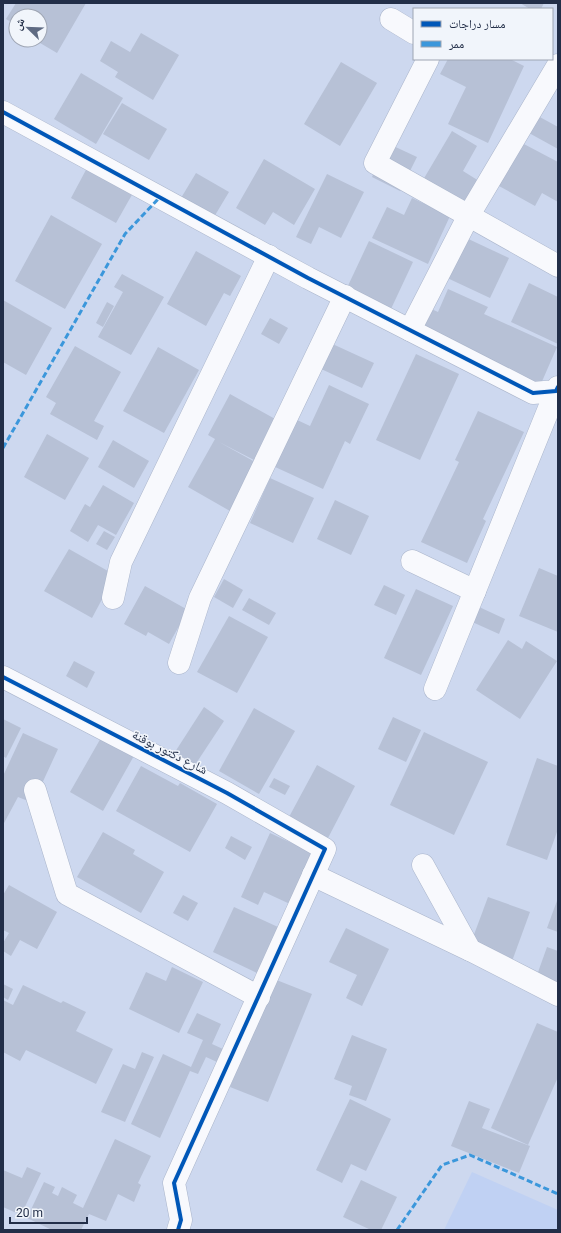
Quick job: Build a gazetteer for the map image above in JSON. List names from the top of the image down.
{
  "streets": {
    "street": ["شارع دكتور بوقنة"]
  },
  "legend": ["مسار دراجات", "ممر"],
  "scale_bar": "20 m",
  "north": "top left"
}
